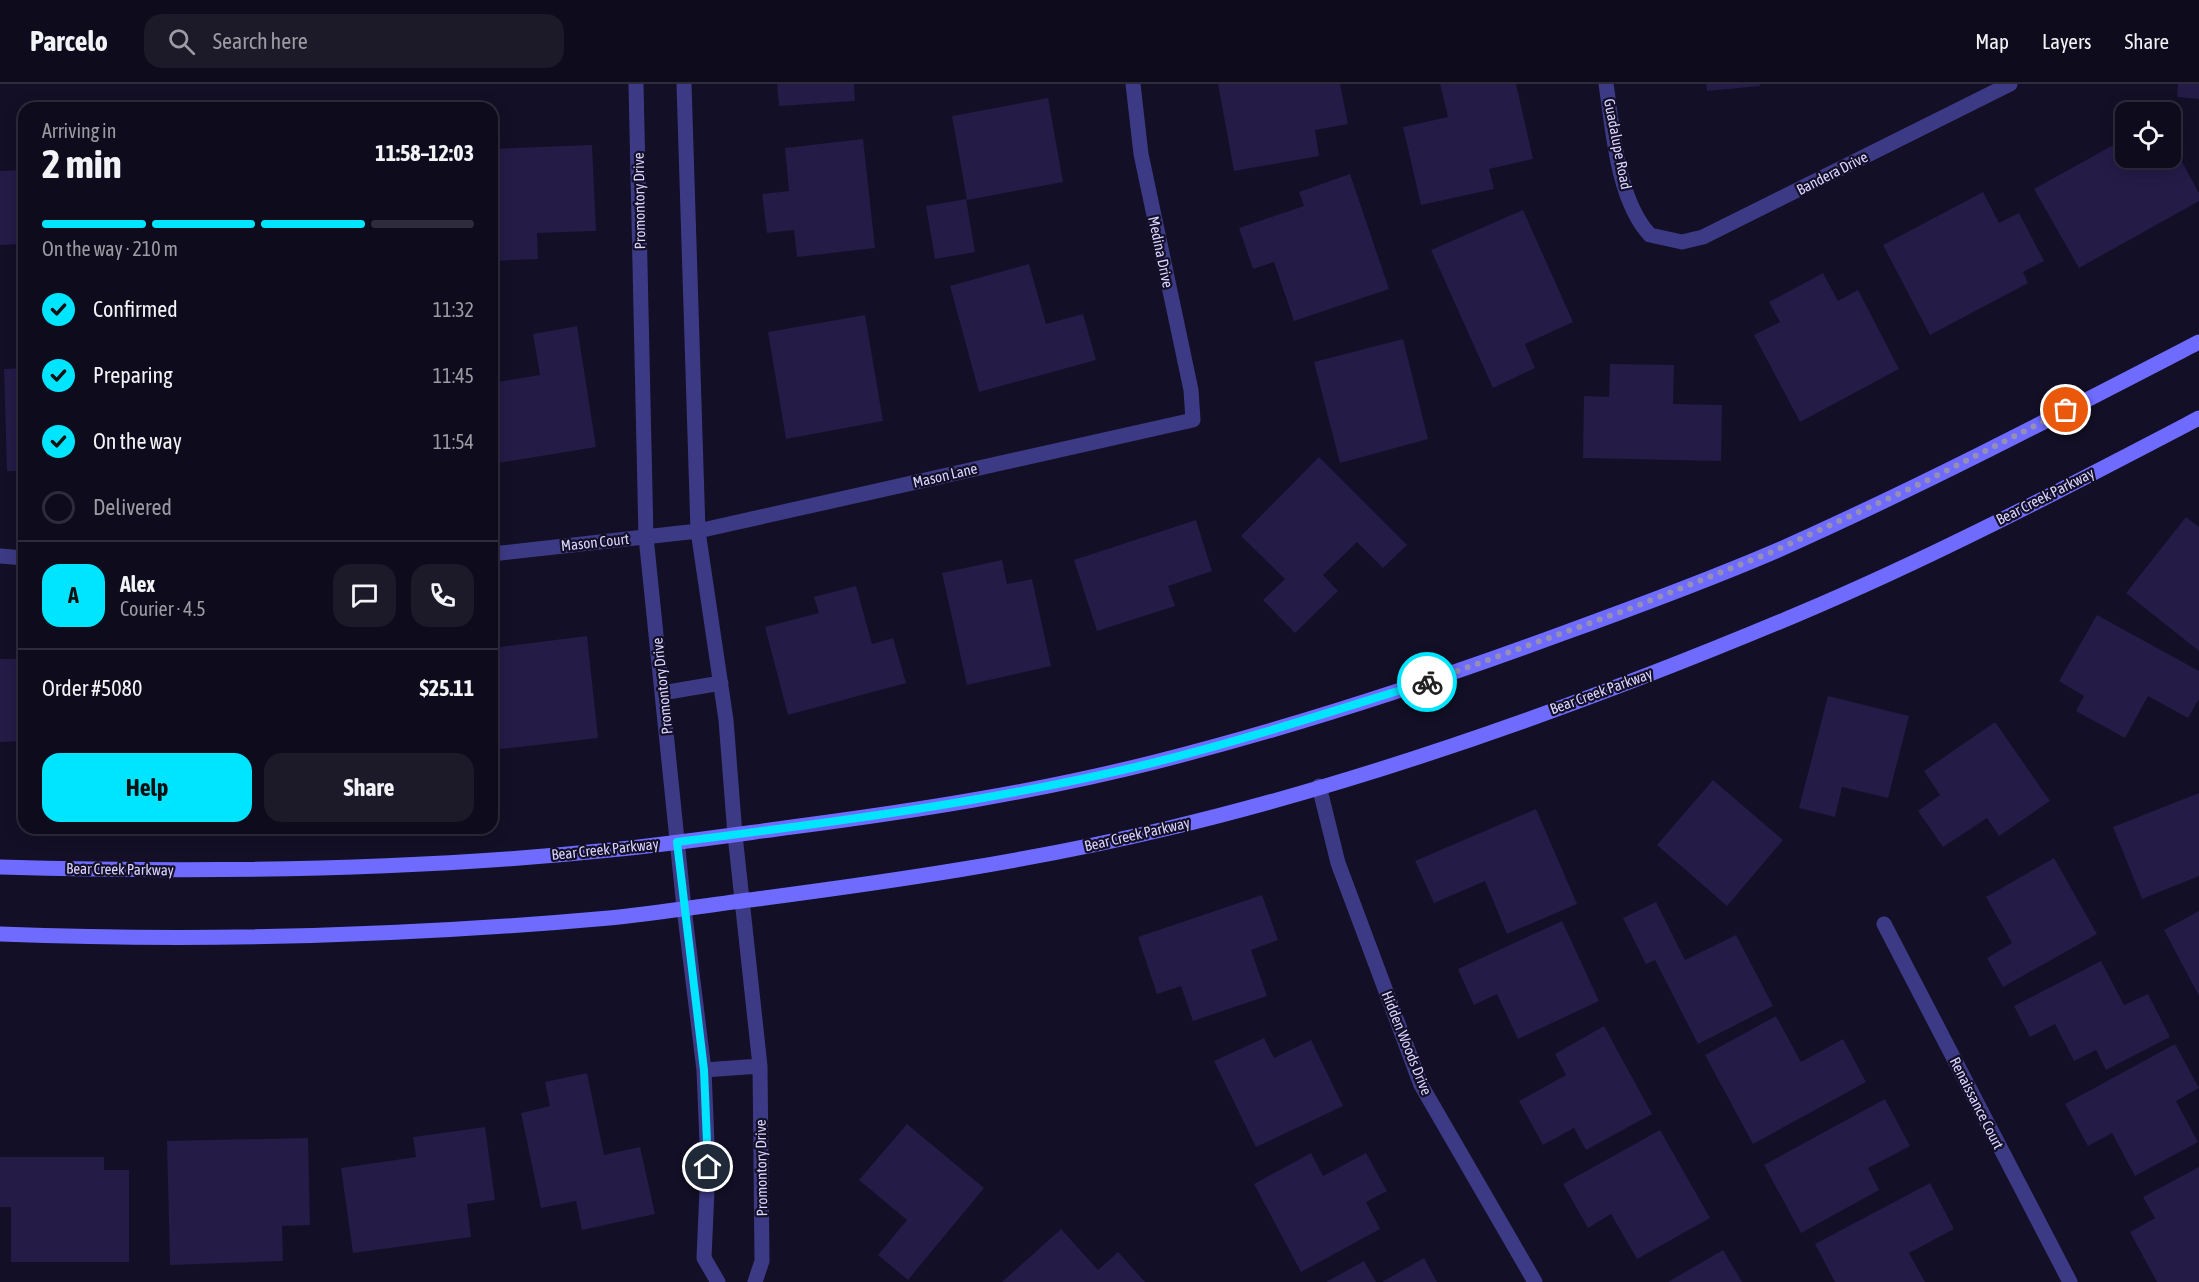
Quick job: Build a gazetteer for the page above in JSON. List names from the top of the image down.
{
  "streets": {
    "main road": ["Bear Creek Parkway"],
    "street": [
      "Guadalupe Road",
      "Bandera Drive",
      "Promontory Drive",
      "Medina Drive",
      "Mason Lane",
      "Mason Court",
      "Hidden Woods Drive",
      "Renaissance Court"
    ]
  },
  "crossings": [
    ["Guadalupe Road", "Bandera Drive"],
    ["Promontory Drive", "Mason Lane"],
    ["Promontory Drive", "Bear Creek Parkway"],
    ["Promontory Drive", "Mason Court"],
    ["Medina Drive", "Mason Lane"],
    ["Mason Lane", "Mason Court"],
    ["Bear Creek Parkway", "Hidden Woods Drive"]
  ],
  "page": {
    "header": "Parcelo",
    "search": "Search here",
    "nav": ["Map", "Layers", "Share"],
    "heading": ["2 min", "Arriving in", "11:58–12:03"],
    "panel": [
      "Alex",
      "Courier · 4.5",
      "Order #5080",
      "$25.11"
    ],
    "bar": "On the way · 210 m",
    "list": [
      ["Confirmed", "11:32"],
      ["Preparing", "11:45"],
      ["On the way", "11:54"],
      "Delivered"
    ],
    "round": "A",
    "buttons": ["Help", "Share"]
  }
}
